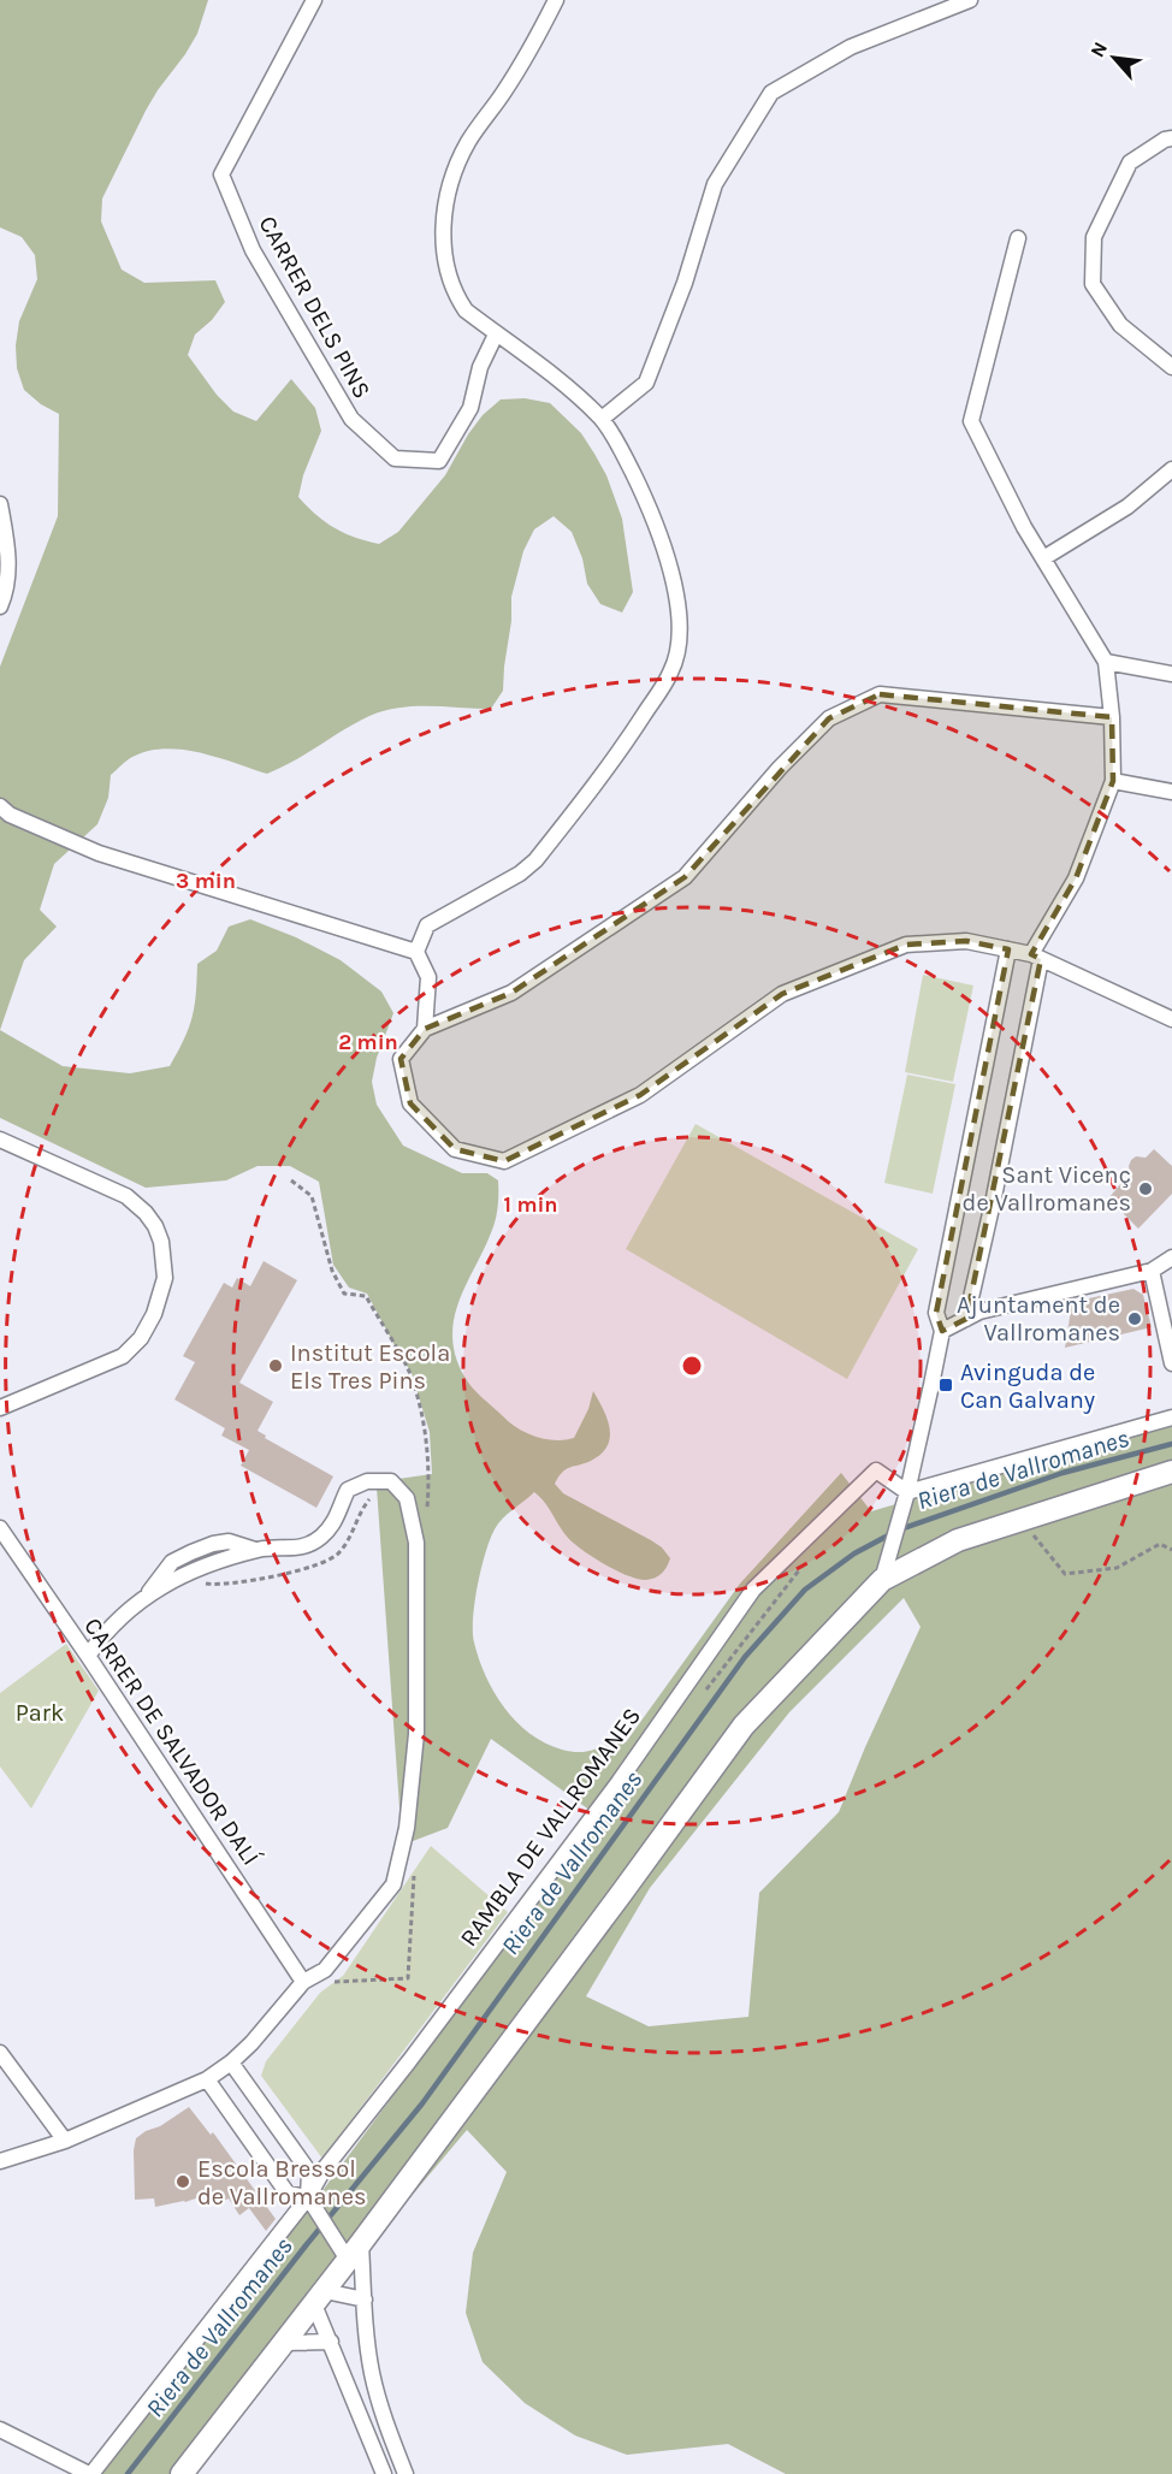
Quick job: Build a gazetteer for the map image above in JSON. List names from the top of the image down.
{
  "streets": {
    "street": ["CARRER DELS PINS", "CARRER DE SALVADOR DALÍ", "RAMBLA DE VALLROMANES"]
  },
  "water": ["Riera de Vallromanes"],
  "parks": ["Park"],
  "places": {
    "other": [
      "Sant Vicenç de Vallromanes",
      "Ajuntament de Vallromanes",
      "Institut Escola Els Tres Pins",
      "Escola Bressol de Vallromanes"
    ],
    "transit": ["Avinguda de Can Galvany"]
  },
  "north": "top left",
  "rings": ["3 min", "2 min", "1 min"]
}
